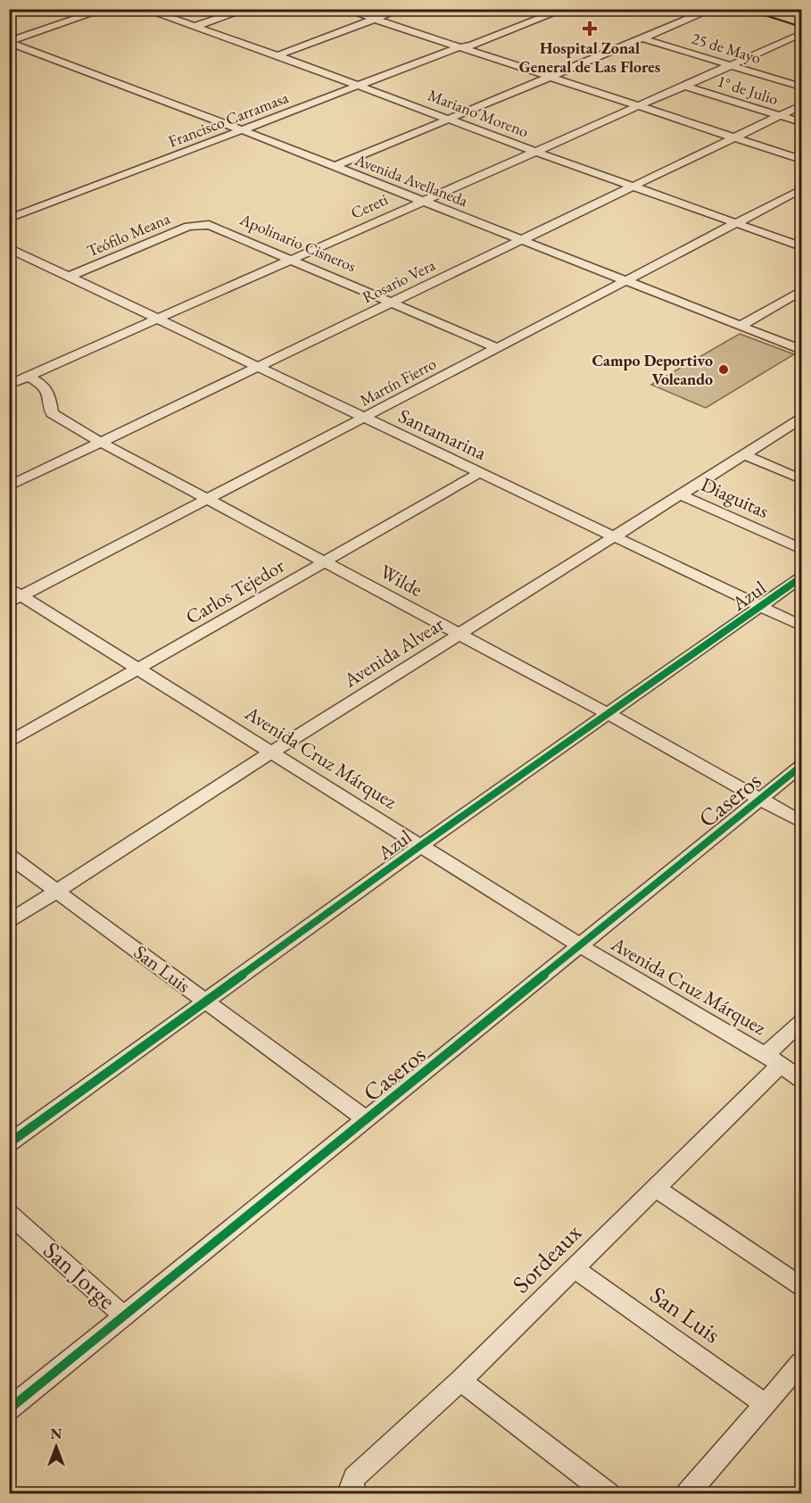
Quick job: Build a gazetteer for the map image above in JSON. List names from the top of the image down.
{
  "streets": {
    "street": [
      "25 de Mayo",
      "1° de Julio",
      "Mariano Moreno",
      "Francisco Carramasa",
      "Avenida Avellaneda",
      "Cereti",
      "Teófilo Meana",
      "Apolinario Cisneros",
      "Rosario Vera",
      "Martín Fierro",
      "Santamarina",
      "Diaguitas",
      "Wilde",
      "Carlos Tejedor",
      "Azul",
      "Avenida Alvear",
      "Avenida Cruz Márquez",
      "Caseros",
      "San Luis",
      "Sordeaux",
      "San Jorge"
    ]
  },
  "crossings": [
    ["25 de Mayo", "Cereti"],
    ["1° de Julio", "Cereti"],
    ["1° de Julio", "Rosario Vera"],
    ["Mariano Moreno", "Francisco Carramasa"],
    ["Mariano Moreno", "Cereti"],
    ["Mariano Moreno", "Rosario Vera"],
    ["Mariano Moreno", "Martín Fierro"],
    ["Francisco Carramasa", "Avenida Avellaneda"],
    ["Avenida Avellaneda", "Cereti"],
    ["Avenida Avellaneda", "Rosario Vera"],
    ["Avenida Avellaneda", "Martín Fierro"],
    ["Cereti", "Apolinario Cisneros"],
    ["Cereti", "Santamarina"],
    ["Cereti", "Wilde"],
    ["Teófilo Meana", "Apolinario Cisneros"],
    ["Teófilo Meana", "Santamarina"],
    ["Apolinario Cisneros", "Rosario Vera"],
    ["Apolinario Cisneros", "Martín Fierro"],
    ["Rosario Vera", "Santamarina"],
    ["Rosario Vera", "Wilde"],
    ["Martín Fierro", "Santamarina"],
    ["Martín Fierro", "Wilde"],
    ["Martín Fierro", "Avenida Cruz Márquez"],
    ["Santamarina", "Carlos Tejedor"],
    ["Santamarina", "Azul"],
    ["Santamarina", "Avenida Alvear"],
    ["Diaguitas", "Avenida Alvear"],
    ["Wilde", "Carlos Tejedor"],
    ["Wilde", "Azul"],
    ["Wilde", "Avenida Alvear"],
    ["Wilde", "Caseros"],
    ["Carlos Tejedor", "Avenida Cruz Márquez"],
    ["Azul", "Avenida Cruz Márquez"],
    ["Azul", "San Luis"],
    ["Avenida Alvear", "Avenida Cruz Márquez"],
    ["Avenida Alvear", "San Luis"],
    ["Avenida Cruz Márquez", "Caseros"],
    ["Avenida Cruz Márquez", "Sordeaux"],
    ["Caseros", "San Luis"],
    ["Caseros", "San Jorge"],
    ["San Luis", "Sordeaux"]
  ],
  "places": {
    "health": ["Hospital Zonal General de Las Flores"],
    "other": ["Campo Deportivo Voleando"]
  },
  "north": "top"
}
